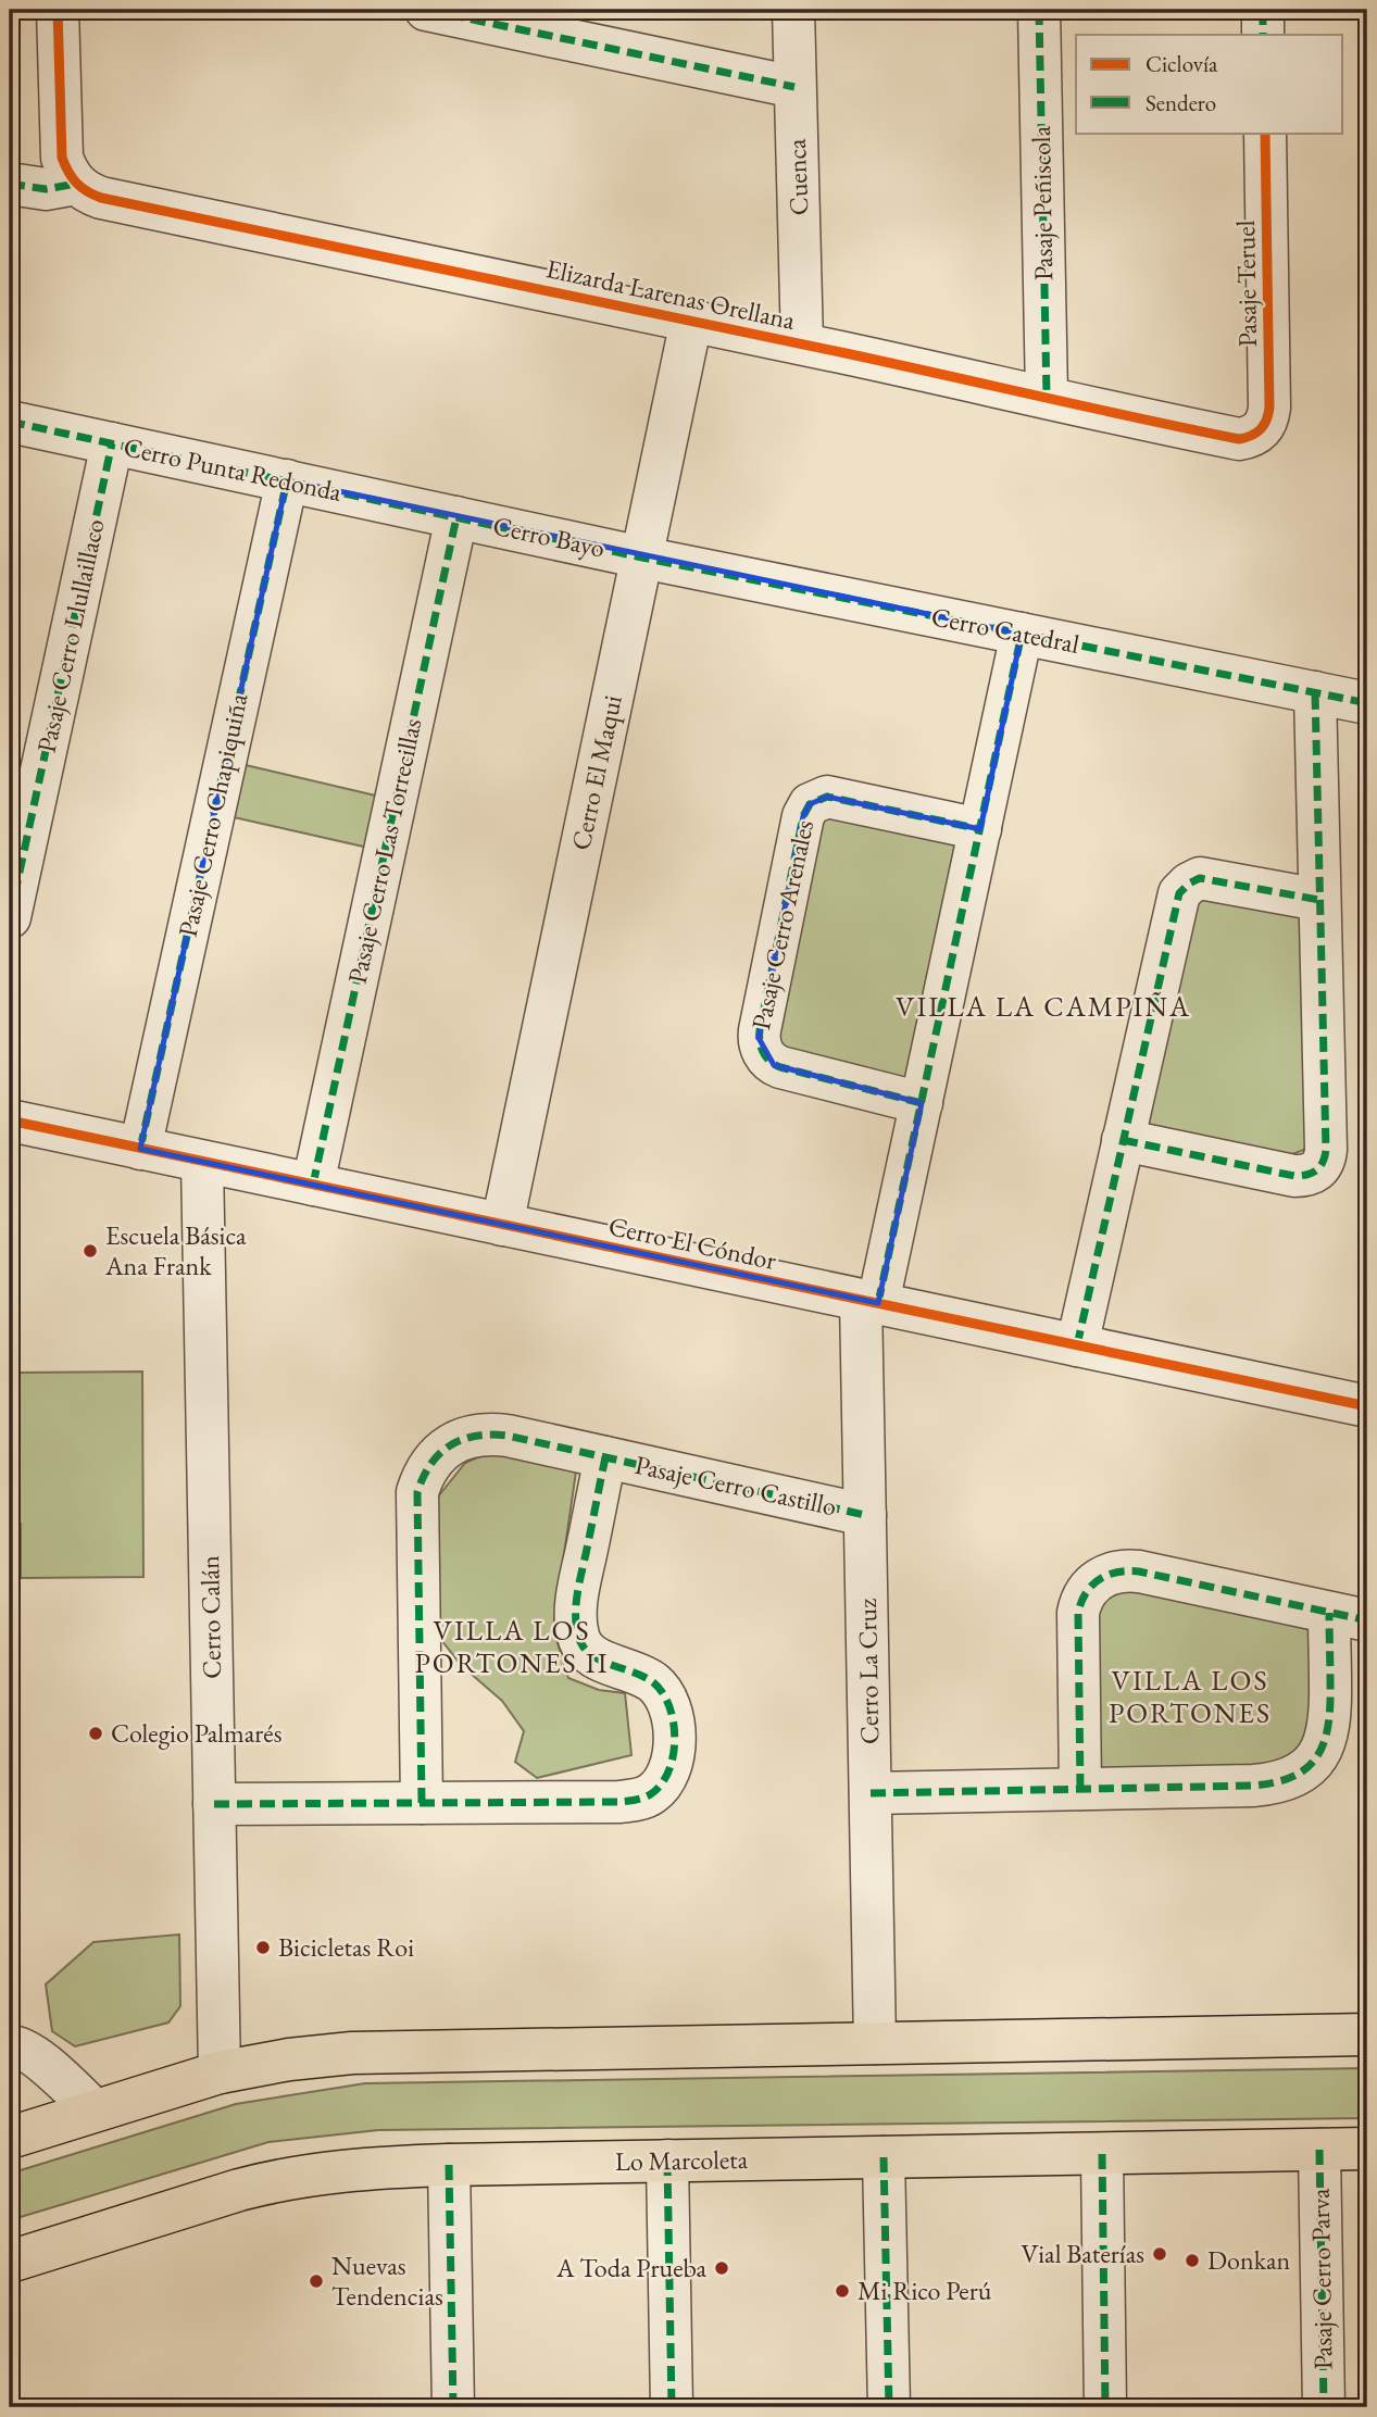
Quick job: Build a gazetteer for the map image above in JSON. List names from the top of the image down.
{
  "streets": {
    "main road": ["Lo Marcoleta"],
    "street": [
      "Cuenca",
      "Pasaje Peñiscola",
      "Pasaje Teruel",
      "Elizarda Larenas Orellana",
      "Cerro Punta Redonda",
      "Cerro Bayo",
      "Cerro Catedral",
      "Pasaje Cerro Llullaillaco",
      "Cerro El Maqui",
      "Pasaje Cerro Chapiquiña",
      "Pasaje Cerro Las Torrecillas",
      "Pasaje Cerro Arenales",
      "Cerro El Cóndor",
      "Pasaje Cerro Castillo",
      "Cerro Calán",
      "Cerro La Cruz",
      "Pasaje Cerro Parva"
    ]
  },
  "crossings": [
    ["Cuenca", "Elizarda Larenas Orellana"],
    ["Pasaje Peñiscola", "Elizarda Larenas Orellana"],
    ["Pasaje Teruel", "Elizarda Larenas Orellana"],
    ["Elizarda Larenas Orellana", "Cerro El Maqui"],
    ["Cerro Punta Redonda", "Cerro Bayo"],
    ["Cerro Punta Redonda", "Pasaje Cerro Llullaillaco"],
    ["Cerro Punta Redonda", "Pasaje Cerro Chapiquiña"],
    ["Cerro Punta Redonda", "Pasaje Cerro Las Torrecillas"],
    ["Cerro Bayo", "Cerro Catedral"],
    ["Cerro Bayo", "Cerro El Maqui"],
    ["Cerro Bayo", "Pasaje Cerro Las Torrecillas"],
    ["Cerro Catedral", "Cerro El Maqui"],
    ["Cerro El Maqui", "Cerro El Cóndor"],
    ["Pasaje Cerro Chapiquiña", "Cerro El Cóndor"],
    ["Pasaje Cerro Las Torrecillas", "Cerro El Cóndor"],
    ["Cerro El Cóndor", "Cerro Calán"],
    ["Cerro El Cóndor", "Cerro La Cruz"],
    ["Pasaje Cerro Castillo", "Cerro Calán"],
    ["Pasaje Cerro Castillo", "Cerro La Cruz"],
    ["Lo Marcoleta", "Pasaje Cerro Parva"]
  ],
  "districts": ["VILLA LA CAMPIÑA", "VILLA LOS PORTONES II", "VILLA LOS PORTONES"],
  "places": [
    "Escuela Básica Ana Frank",
    "Colegio Palmarés",
    "Bicicletas Roi",
    "Vial Baterías",
    "Donkan",
    "A Toda Prueba",
    "Nuevas Tendencias",
    "Mi Rico Perú"
  ],
  "legend": ["Ciclovía", "Sendero"]
}
